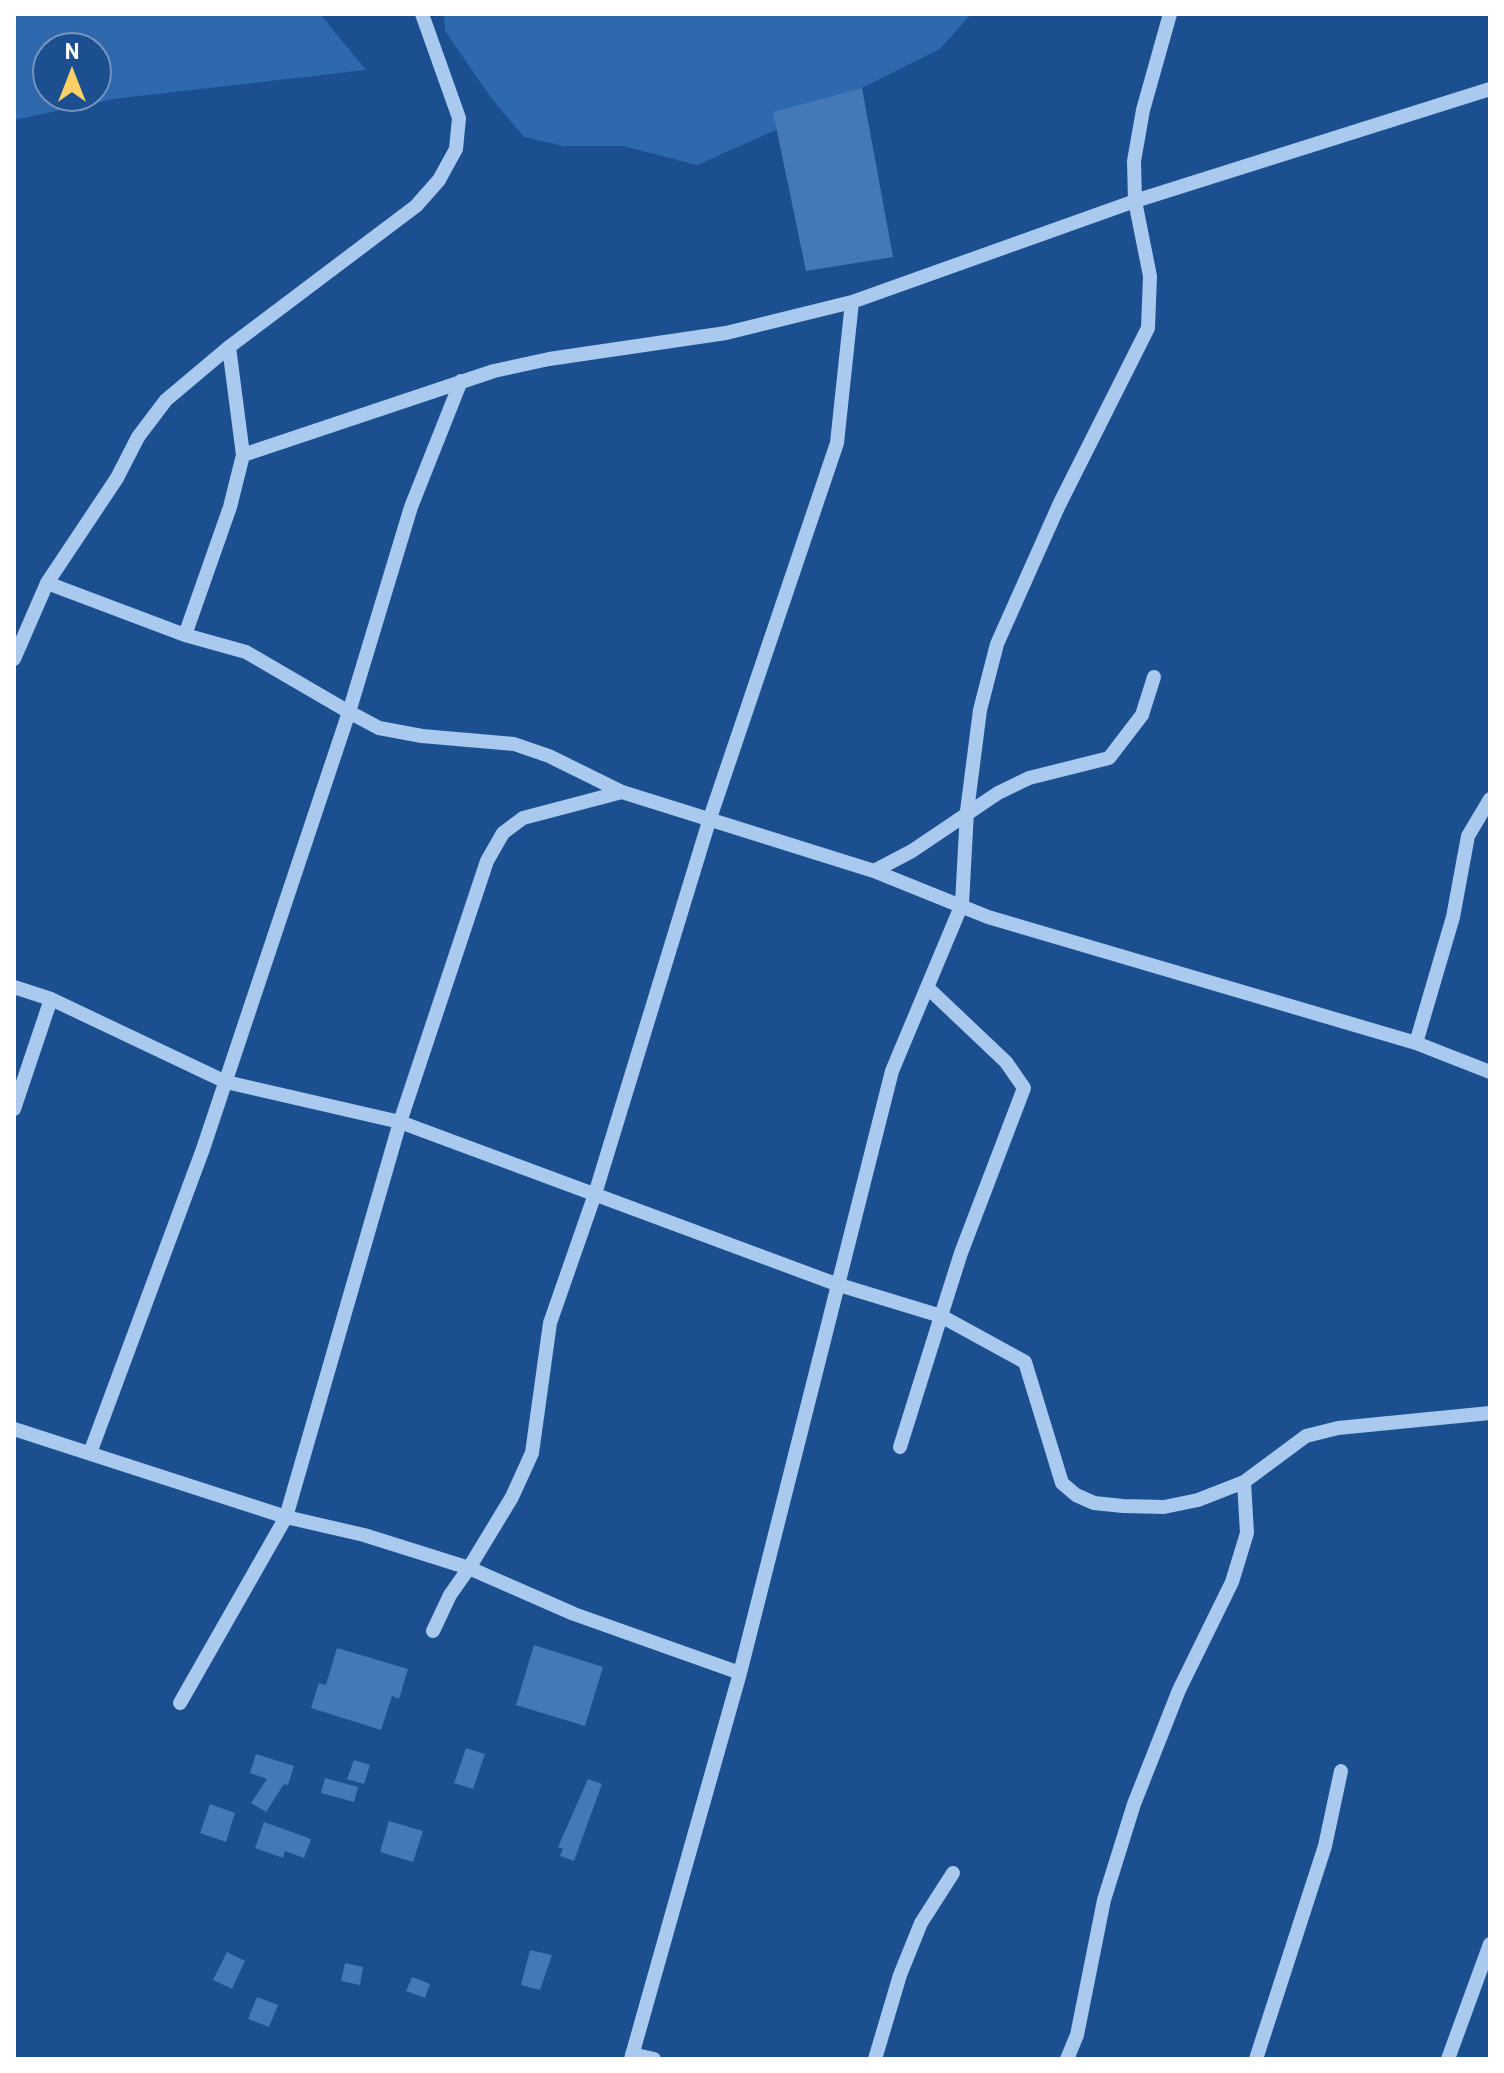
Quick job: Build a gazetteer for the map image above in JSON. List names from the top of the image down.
{
  "north": "top"
}
